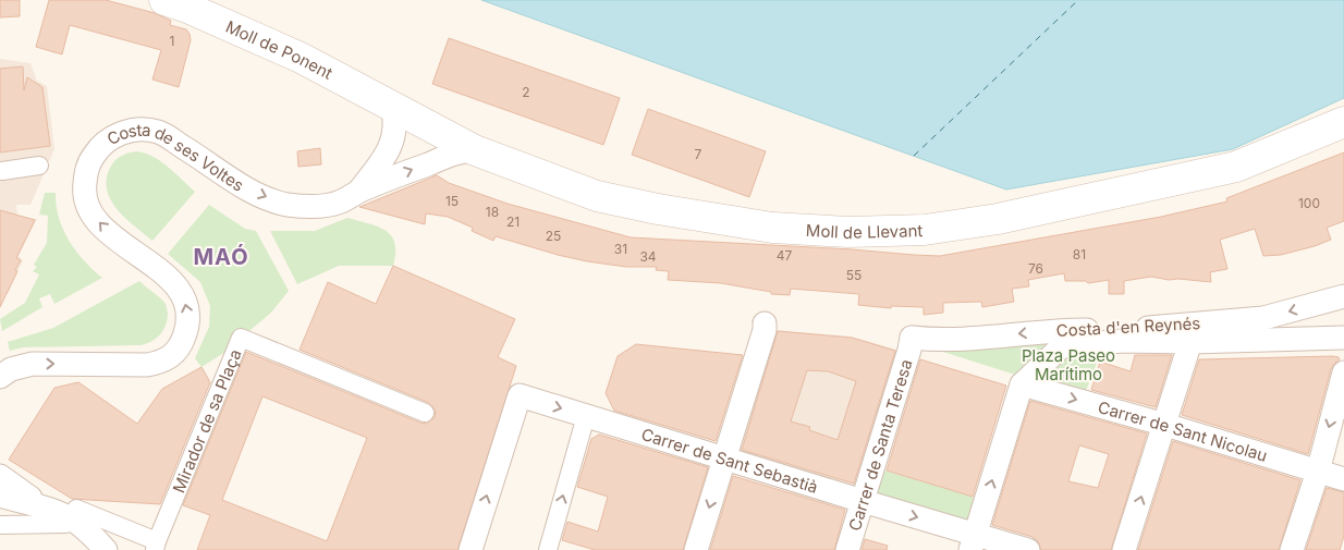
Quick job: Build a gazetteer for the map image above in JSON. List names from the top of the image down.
{
  "streets": {
    "street": [
      "Moll de Ponent",
      "Costa de ses Voltes",
      "Moll de Llevant",
      "Costa d'en Reynés",
      "Mirador de sa Plaça",
      "Carrer de Sant Nicolau",
      "Carrer de Santa Teresa",
      "Carrer de Sant Sebastià"
    ]
  },
  "crossings": [
    ["Moll de Ponent", "Costa de ses Voltes"],
    ["Moll de Ponent", "Moll de Llevant"],
    ["Costa de ses Voltes", "Moll de Llevant"],
    ["Costa d'en Reynés", "Carrer de Santa Teresa"],
    ["Carrer de Santa Teresa", "Carrer de Sant Sebastià"]
  ],
  "districts": ["MAÓ"],
  "parks": ["Plaza Paseo Marítimo"],
  "house_numbers": [
    "1",
    "2",
    "7",
    "15",
    "100",
    "18",
    "21",
    "25",
    "31",
    "81",
    "47",
    "34",
    "76",
    "55"
  ]
}
